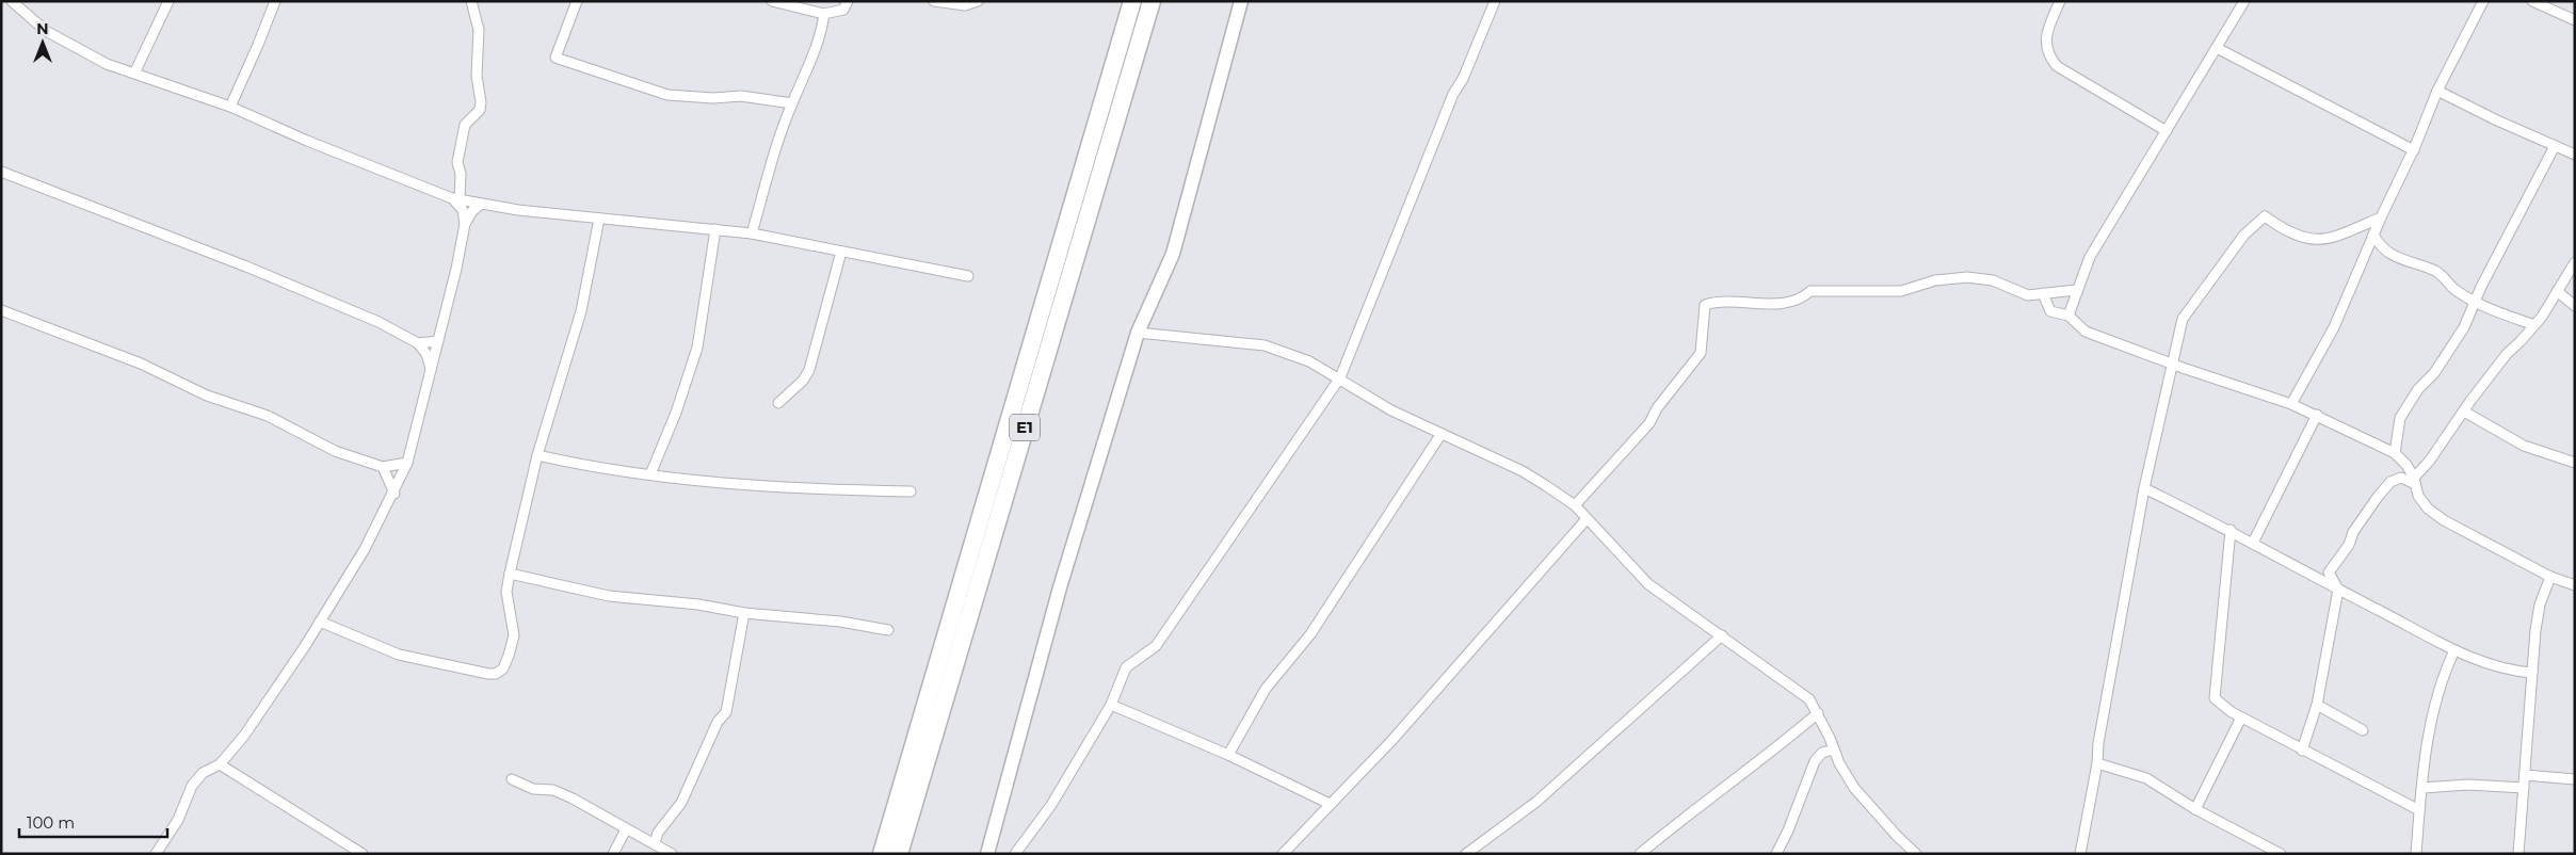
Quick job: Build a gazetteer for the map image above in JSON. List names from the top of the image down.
{
  "streets": {
    "highway": ["E1"]
  },
  "scale_bar": "100 m",
  "north": "top"
}
